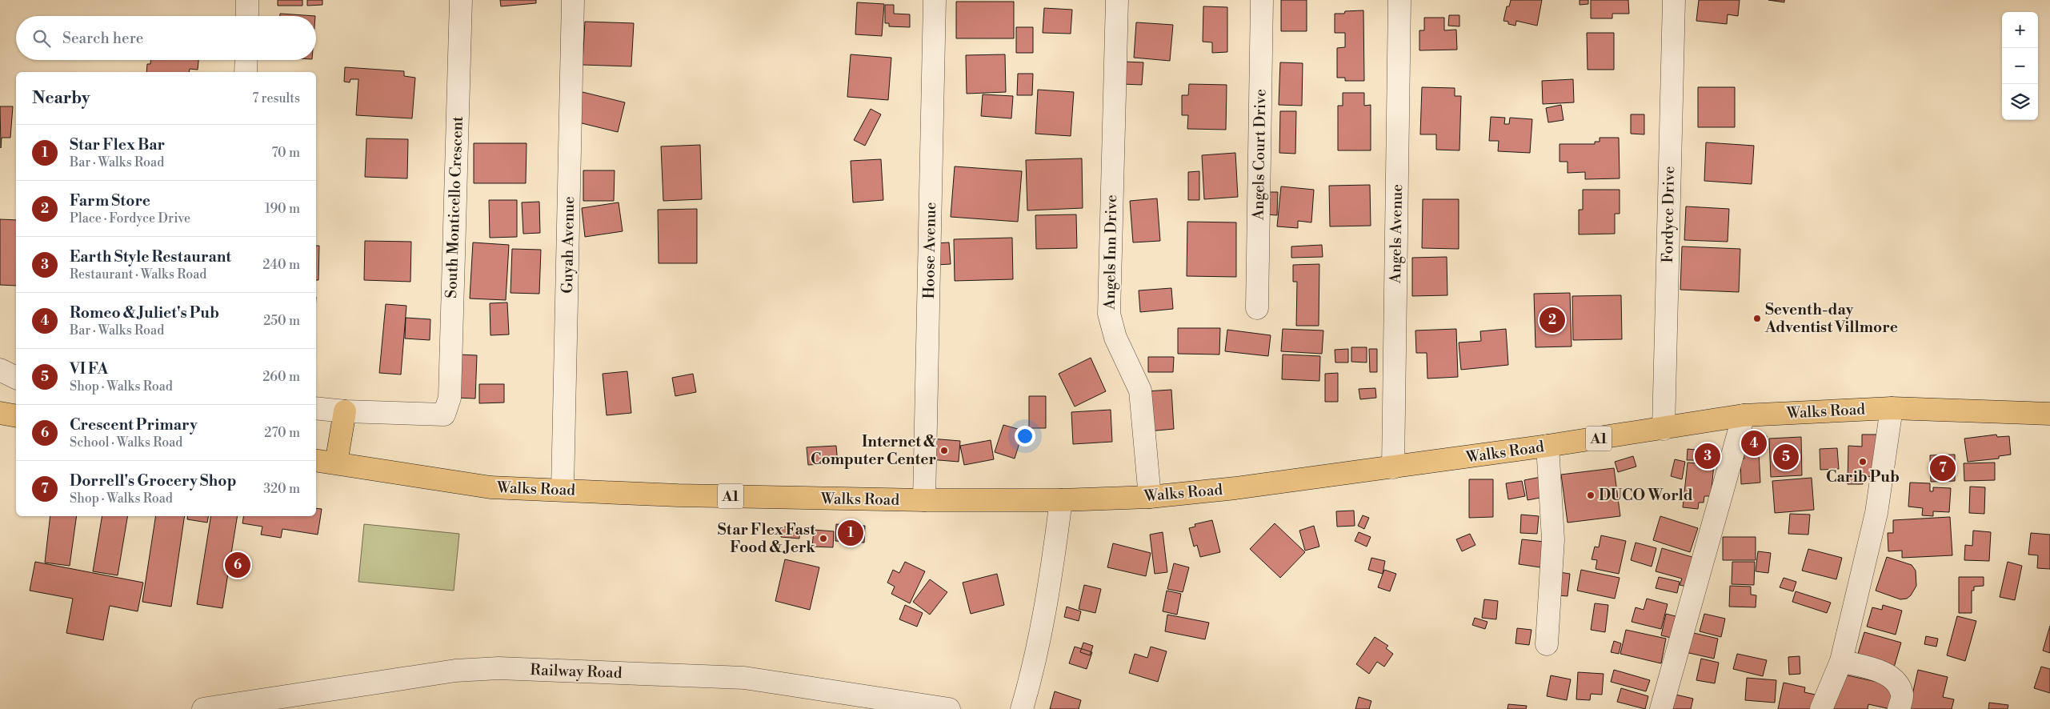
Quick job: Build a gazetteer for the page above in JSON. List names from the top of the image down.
{
  "streets": {
    "main road": ["Walks Road", "A1"],
    "street": [
      "Angels Court Drive",
      "South Monticello Crescent",
      "Fordyce Drive",
      "Angels Avenue",
      "Guyah Avenue",
      "Hoose Avenue",
      "Angels Inn Drive",
      "Railway Road"
    ]
  },
  "crossings": [
    ["Fordyce Drive", "Walks Road"],
    ["Angels Avenue", "Walks Road"],
    ["Guyah Avenue", "Walks Road"],
    ["Hoose Avenue", "Walks Road"],
    ["Angels Inn Drive", "Walks Road"]
  ],
  "places": [
    "Seventh-day Adventist Villmore",
    "Internet & Computer Center",
    "Carib Pub",
    "DUCO World",
    "Star Flex Fast Food & Jerk"
  ],
  "page": {
    "map_buttons": ["+", "−"],
    "search": "Search here",
    "heading": ["Nearby", "7 results"],
    "list": [
      {
        "mark": "1",
        "name": "Star Flex Bar",
        "note": "Bar · Walks Road",
        "value": "70 m"
      },
      {
        "mark": "2",
        "name": "Farm Store",
        "note": "Place · Fordyce Drive",
        "value": "190 m"
      },
      {
        "mark": "3",
        "name": "Earth Style Restaurant",
        "note": "Restaurant · Walks Road",
        "value": "240 m"
      },
      {
        "mark": "4",
        "name": "Romeo & Juliet's Pub",
        "note": "Bar · Walks Road",
        "value": "250 m"
      },
      {
        "mark": "5",
        "name": "VI FA",
        "note": "Shop · Walks Road",
        "value": "260 m"
      },
      {
        "mark": "6",
        "name": "Crescent Primary",
        "note": "School · Walks Road",
        "value": "270 m"
      },
      {
        "mark": "7",
        "name": "Dorrell's Grocery Shop",
        "note": "Shop · Walks Road",
        "value": "320 m"
      }
    ],
    "pins": [
      "2",
      "4",
      "3",
      "5",
      "7",
      "1",
      "6"
    ]
  }
}
